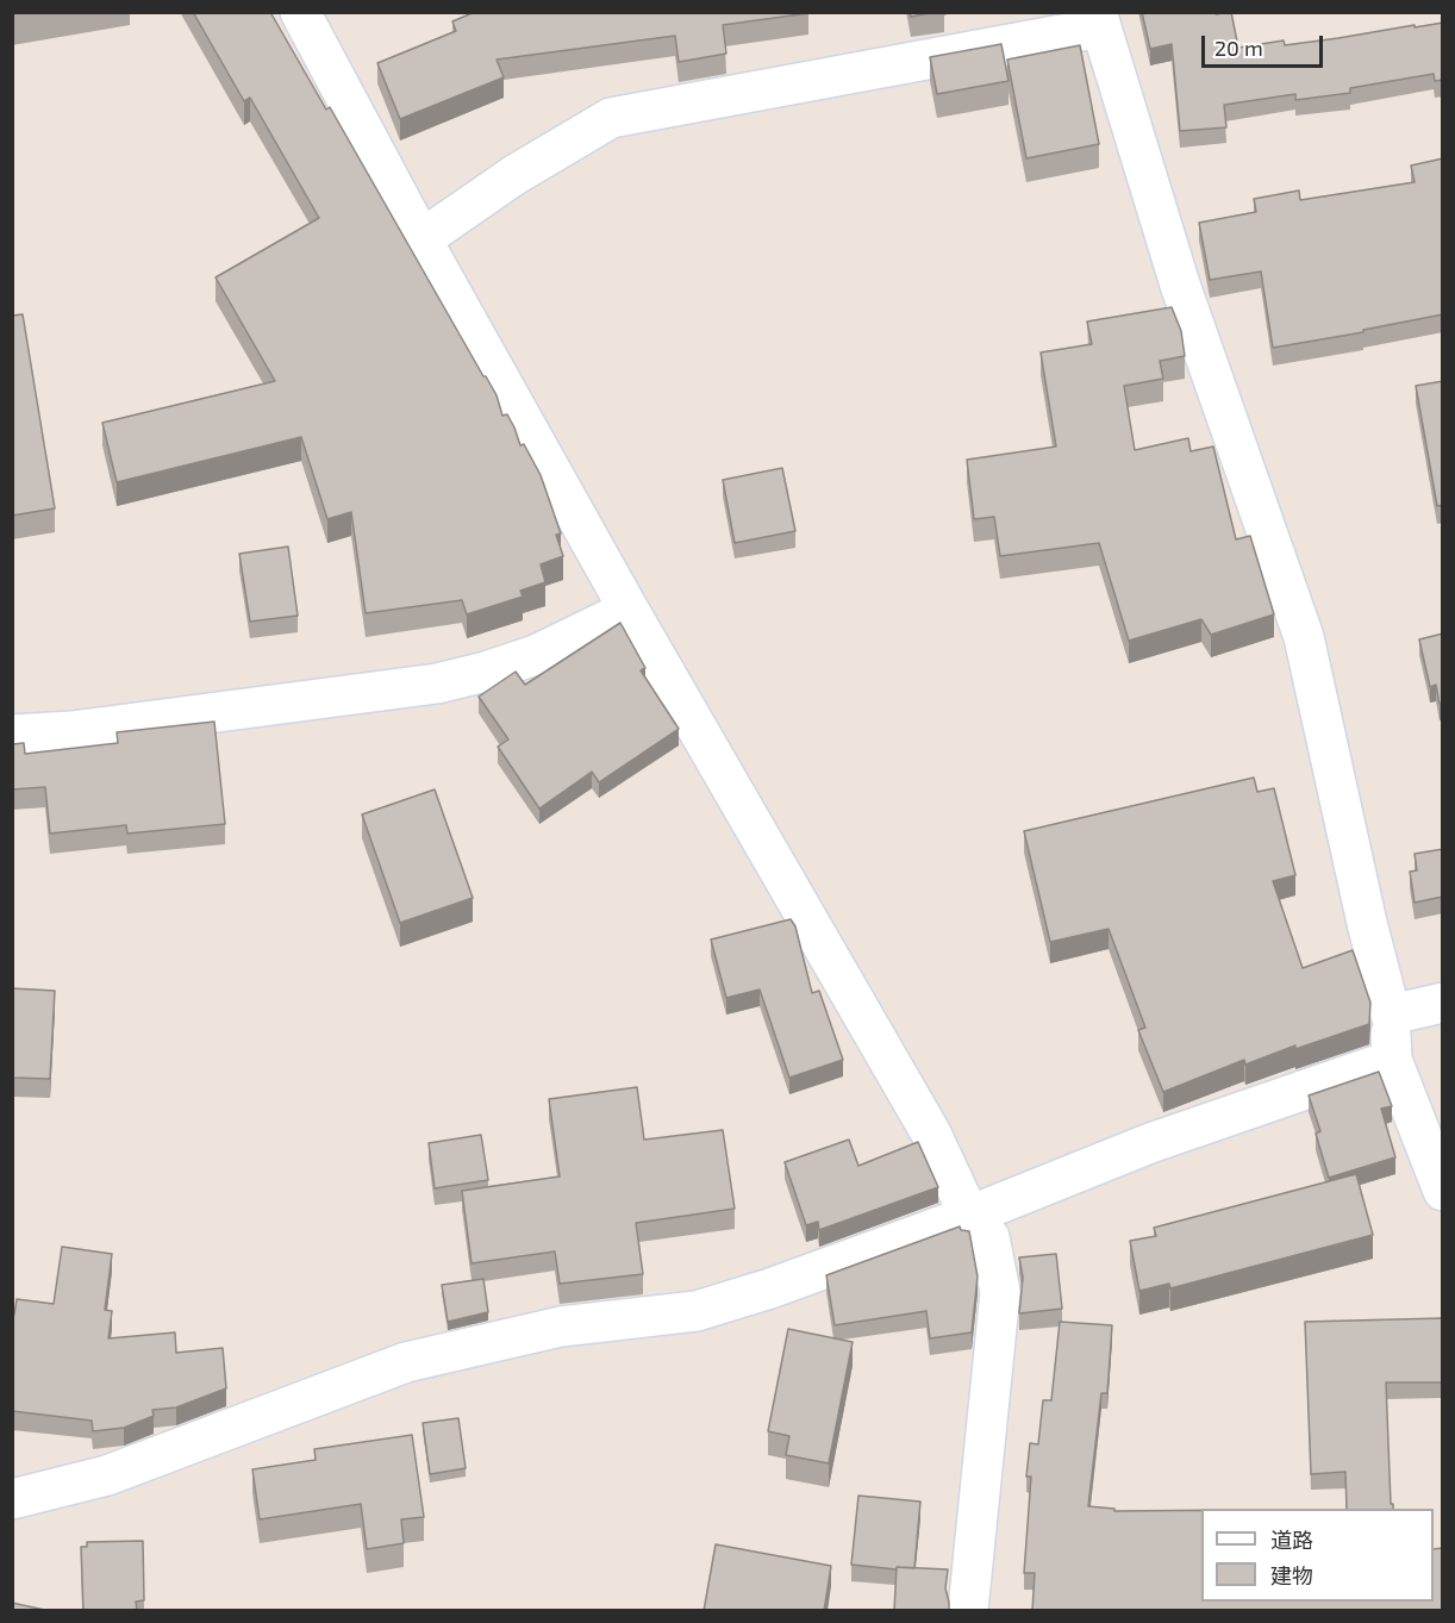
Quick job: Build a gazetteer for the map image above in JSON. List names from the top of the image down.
{
  "legend": ["道路", "建物"],
  "scale_bar": "20 m"
}
